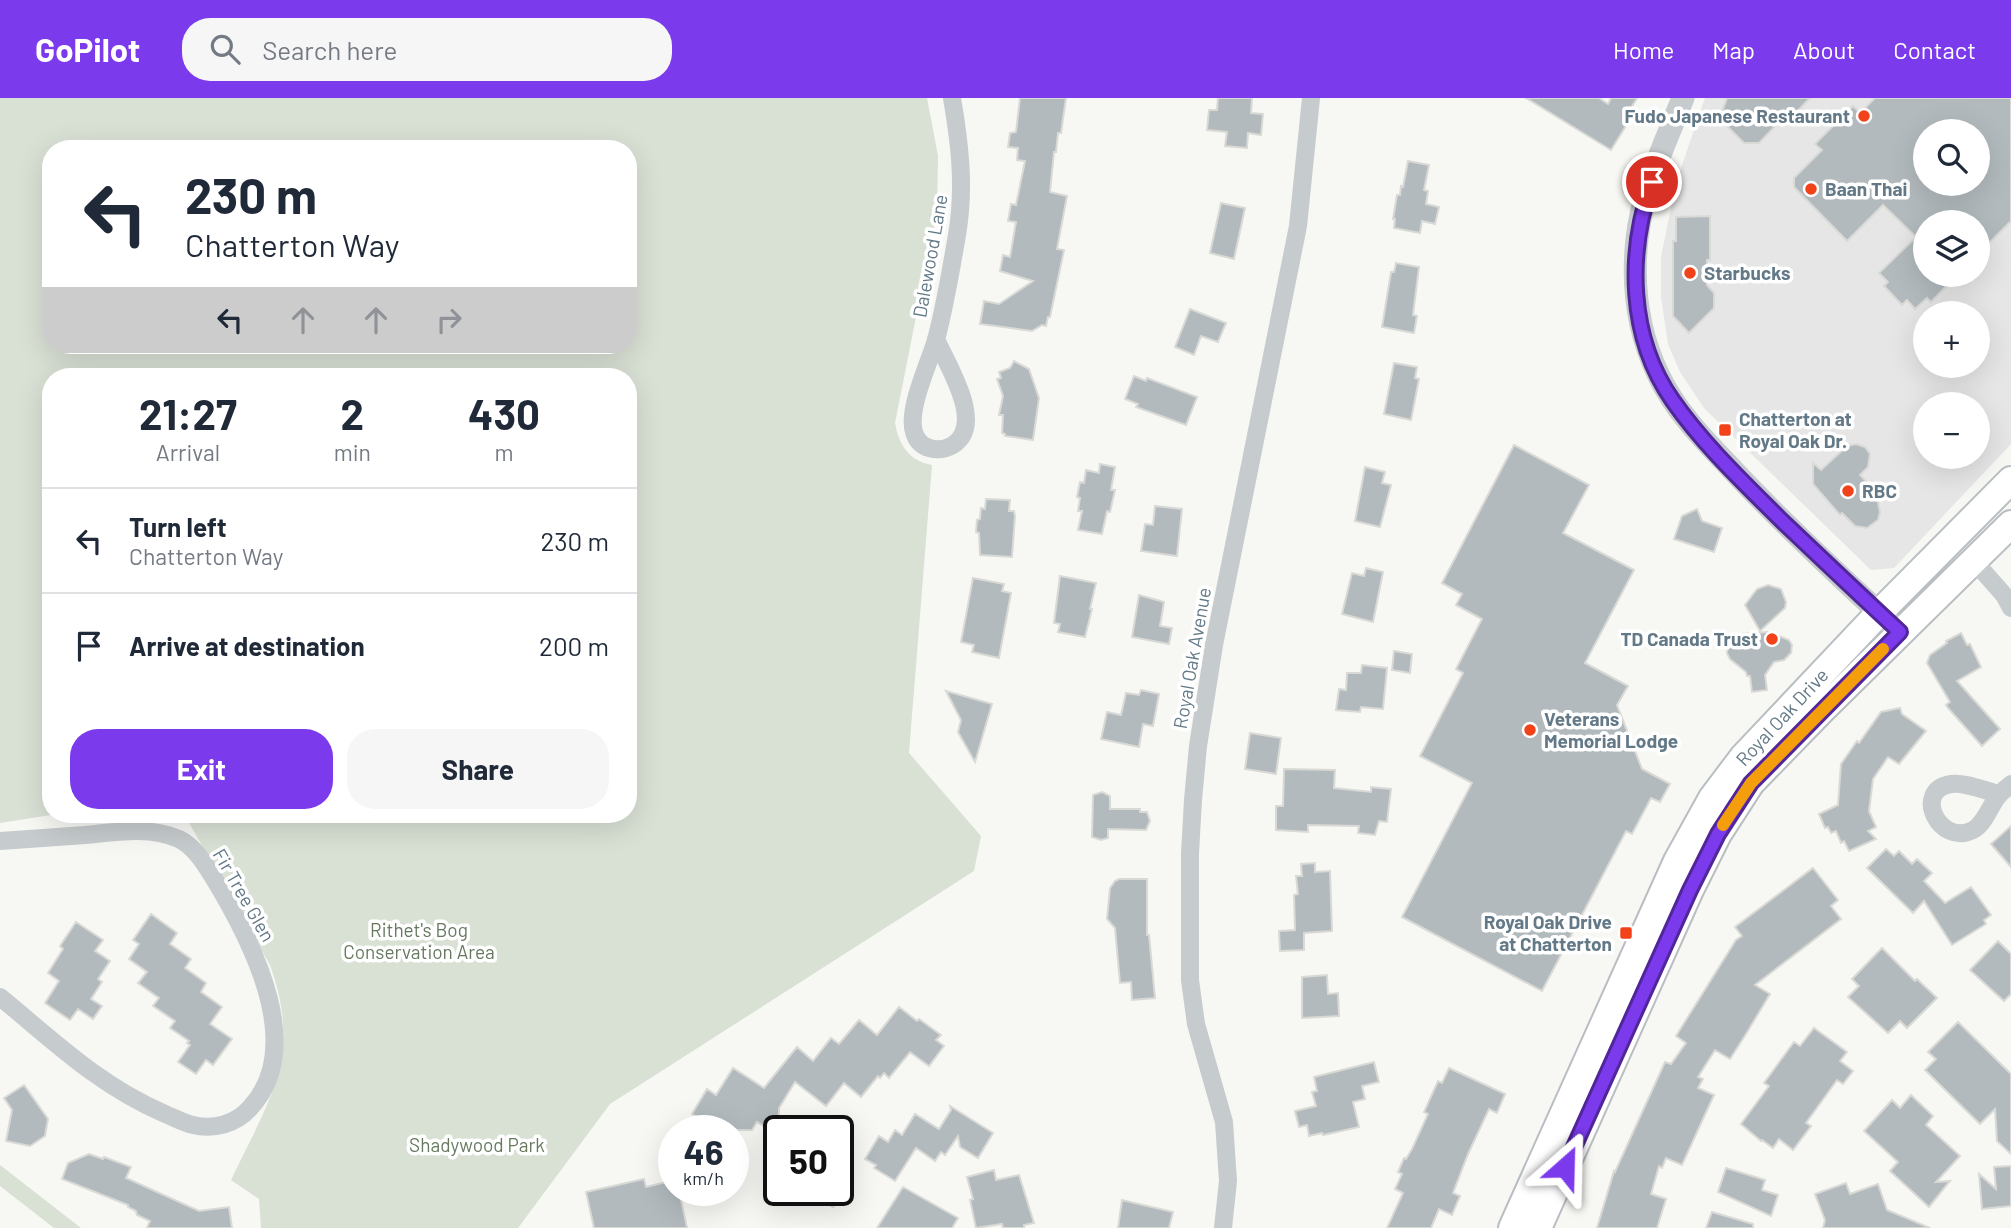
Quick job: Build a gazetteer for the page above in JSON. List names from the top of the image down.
{
  "streets": {
    "main road": ["Royal Oak Drive"],
    "street": ["Dalewood Lane", "Royal Oak Avenue", "Fir Tree Glen"]
  },
  "parks": ["Rithet's Bog Conservation Area", "Shadywood Park"],
  "places": {
    "other": [
      "Fudo Japanese Restaurant",
      "Baan Thai",
      "Starbucks",
      "RBC",
      "TD Canada Trust",
      "Veterans Memorial Lodge"
    ],
    "transit": ["Chatterton at Royal Oak Dr.", "Royal Oak Drive at Chatterton"]
  },
  "page": {
    "header": "GoPilot",
    "search": "Search here",
    "nav": [
      "Home",
      "Map",
      "About",
      "Contact"
    ],
    "map_buttons": ["+", "−"],
    "turn": ["230 m", "Chatterton Way"],
    "eta": [
      "21:27",
      "Arrival",
      "2",
      "min",
      "430",
      "m"
    ],
    "list": [
      {
        "name": "Turn left",
        "note": "Chatterton Way",
        "value": "230 m"
      },
      {
        "name": "Arrive at destination",
        "value": "200 m"
      }
    ],
    "buttons": ["Exit", "Share"],
    "speed": "46 km/h",
    "limit": "50"
  }
}
